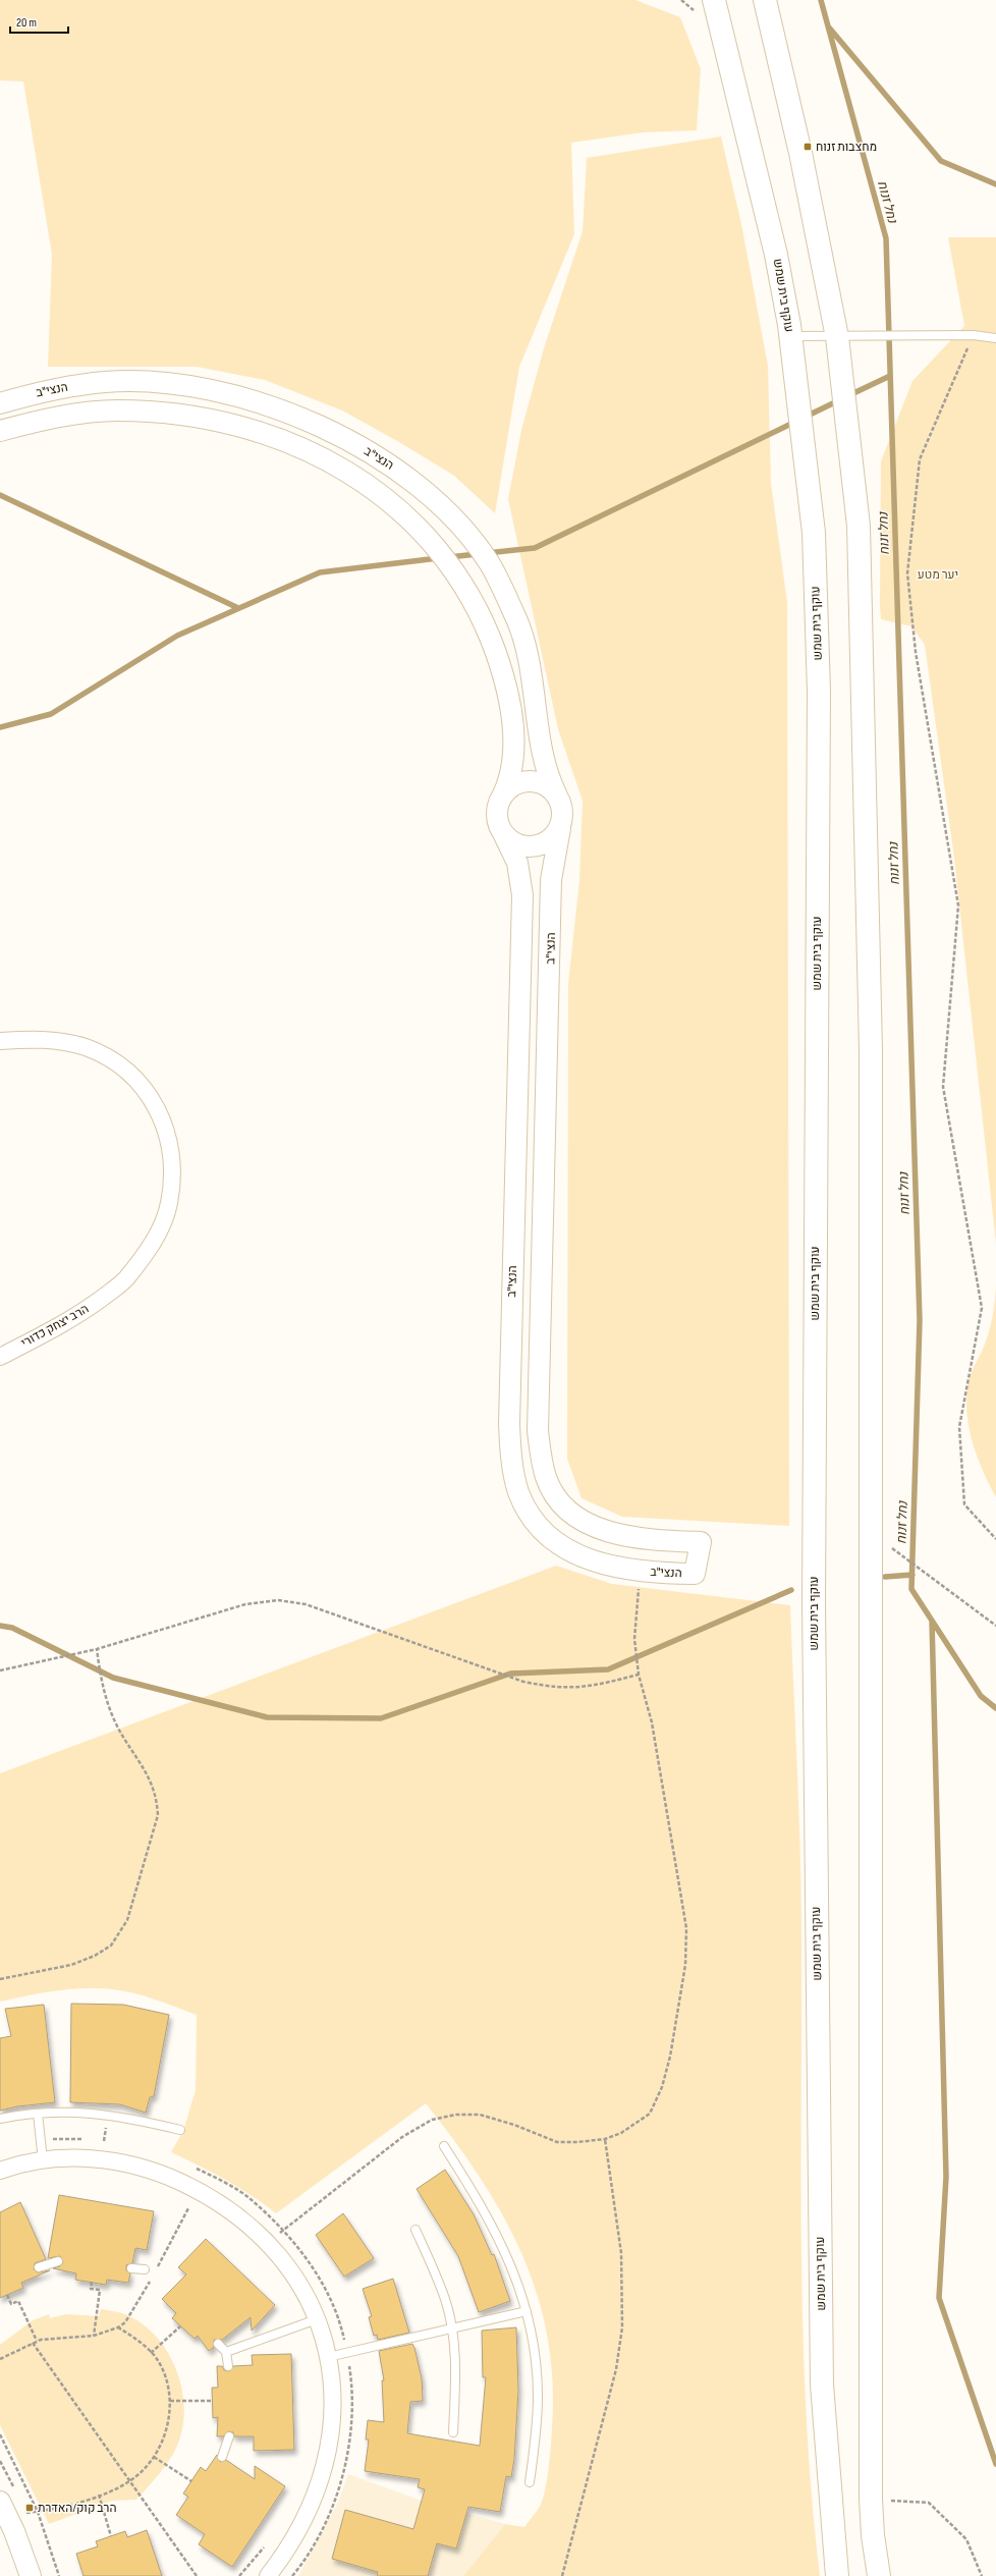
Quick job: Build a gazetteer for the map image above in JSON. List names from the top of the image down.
{
  "streets": {
    "main road": ["עוקף בית שמש"],
    "street": ["הנצי\"ב", "הרב יצחק כדורי"]
  },
  "water": ["נחל זנוח"],
  "parks": ["יער מטע"],
  "places": {
    "transit": ["מחצבות זנוח", "הרב קוק/האדרת"]
  },
  "scale_bar": "20 m"
}
